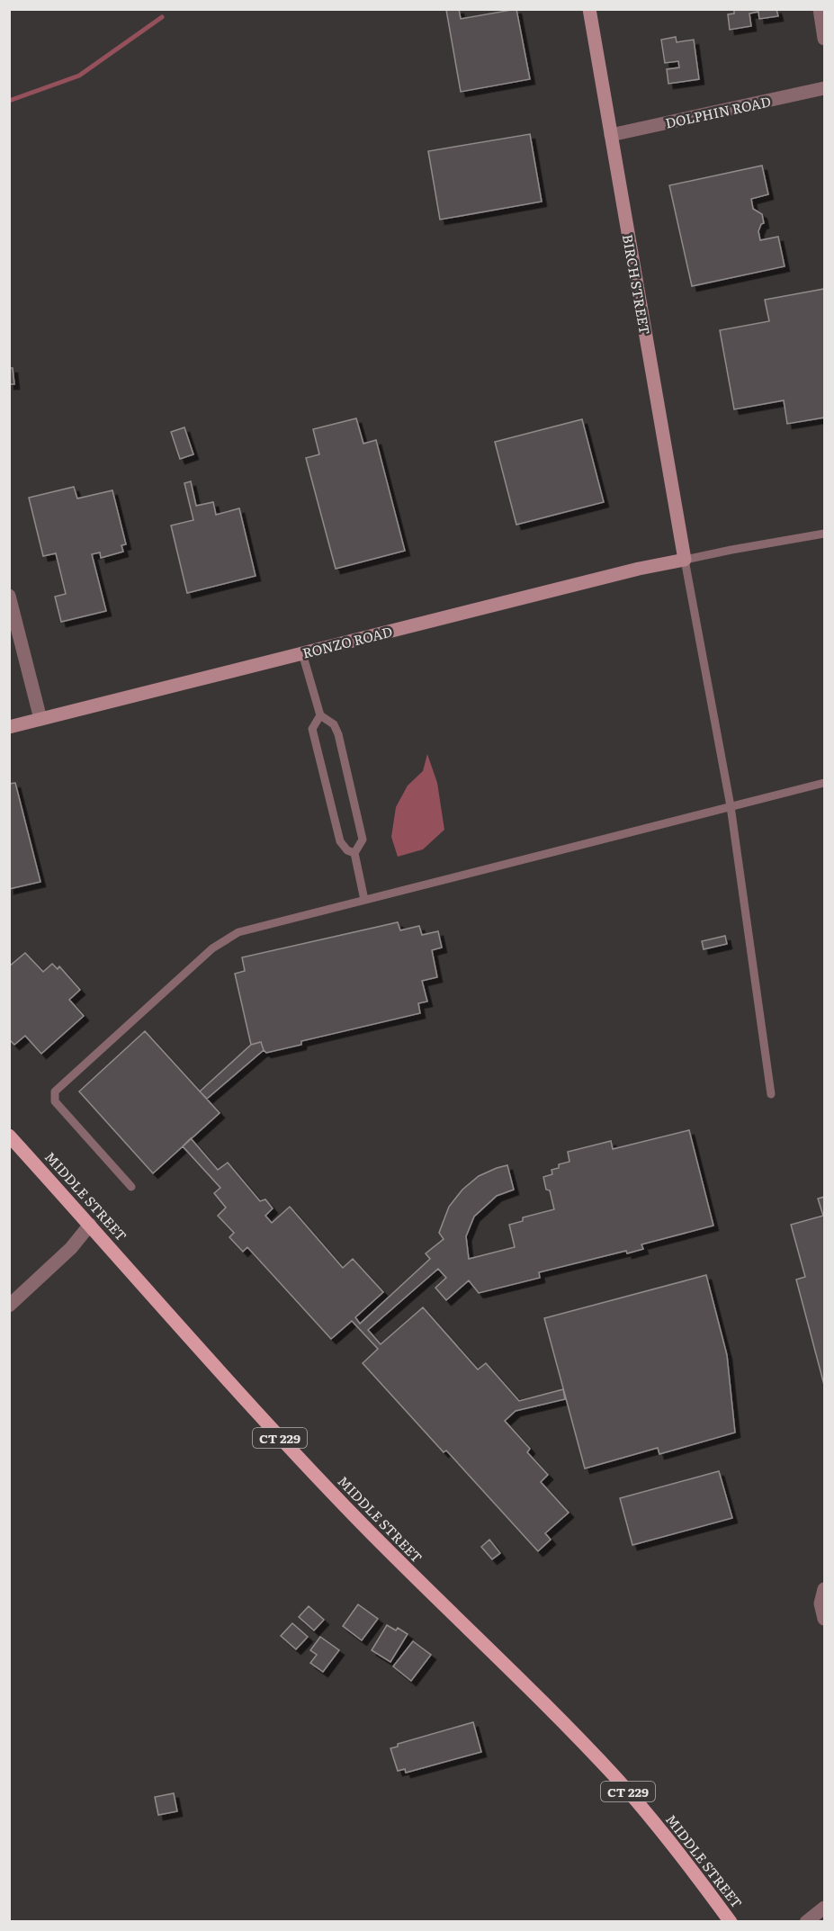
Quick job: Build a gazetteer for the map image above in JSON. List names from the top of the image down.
{
  "streets": {
    "main road": [
      "BIRCH STREET",
      "RONZO ROAD",
      "MIDDLE STREET",
      "CT 229"
    ],
    "street": ["DOLPHIN ROAD"]
  },
  "crossings": [
    ["DOLPHIN ROAD", "BIRCH STREET"],
    ["BIRCH STREET", "RONZO ROAD"]
  ]
}
